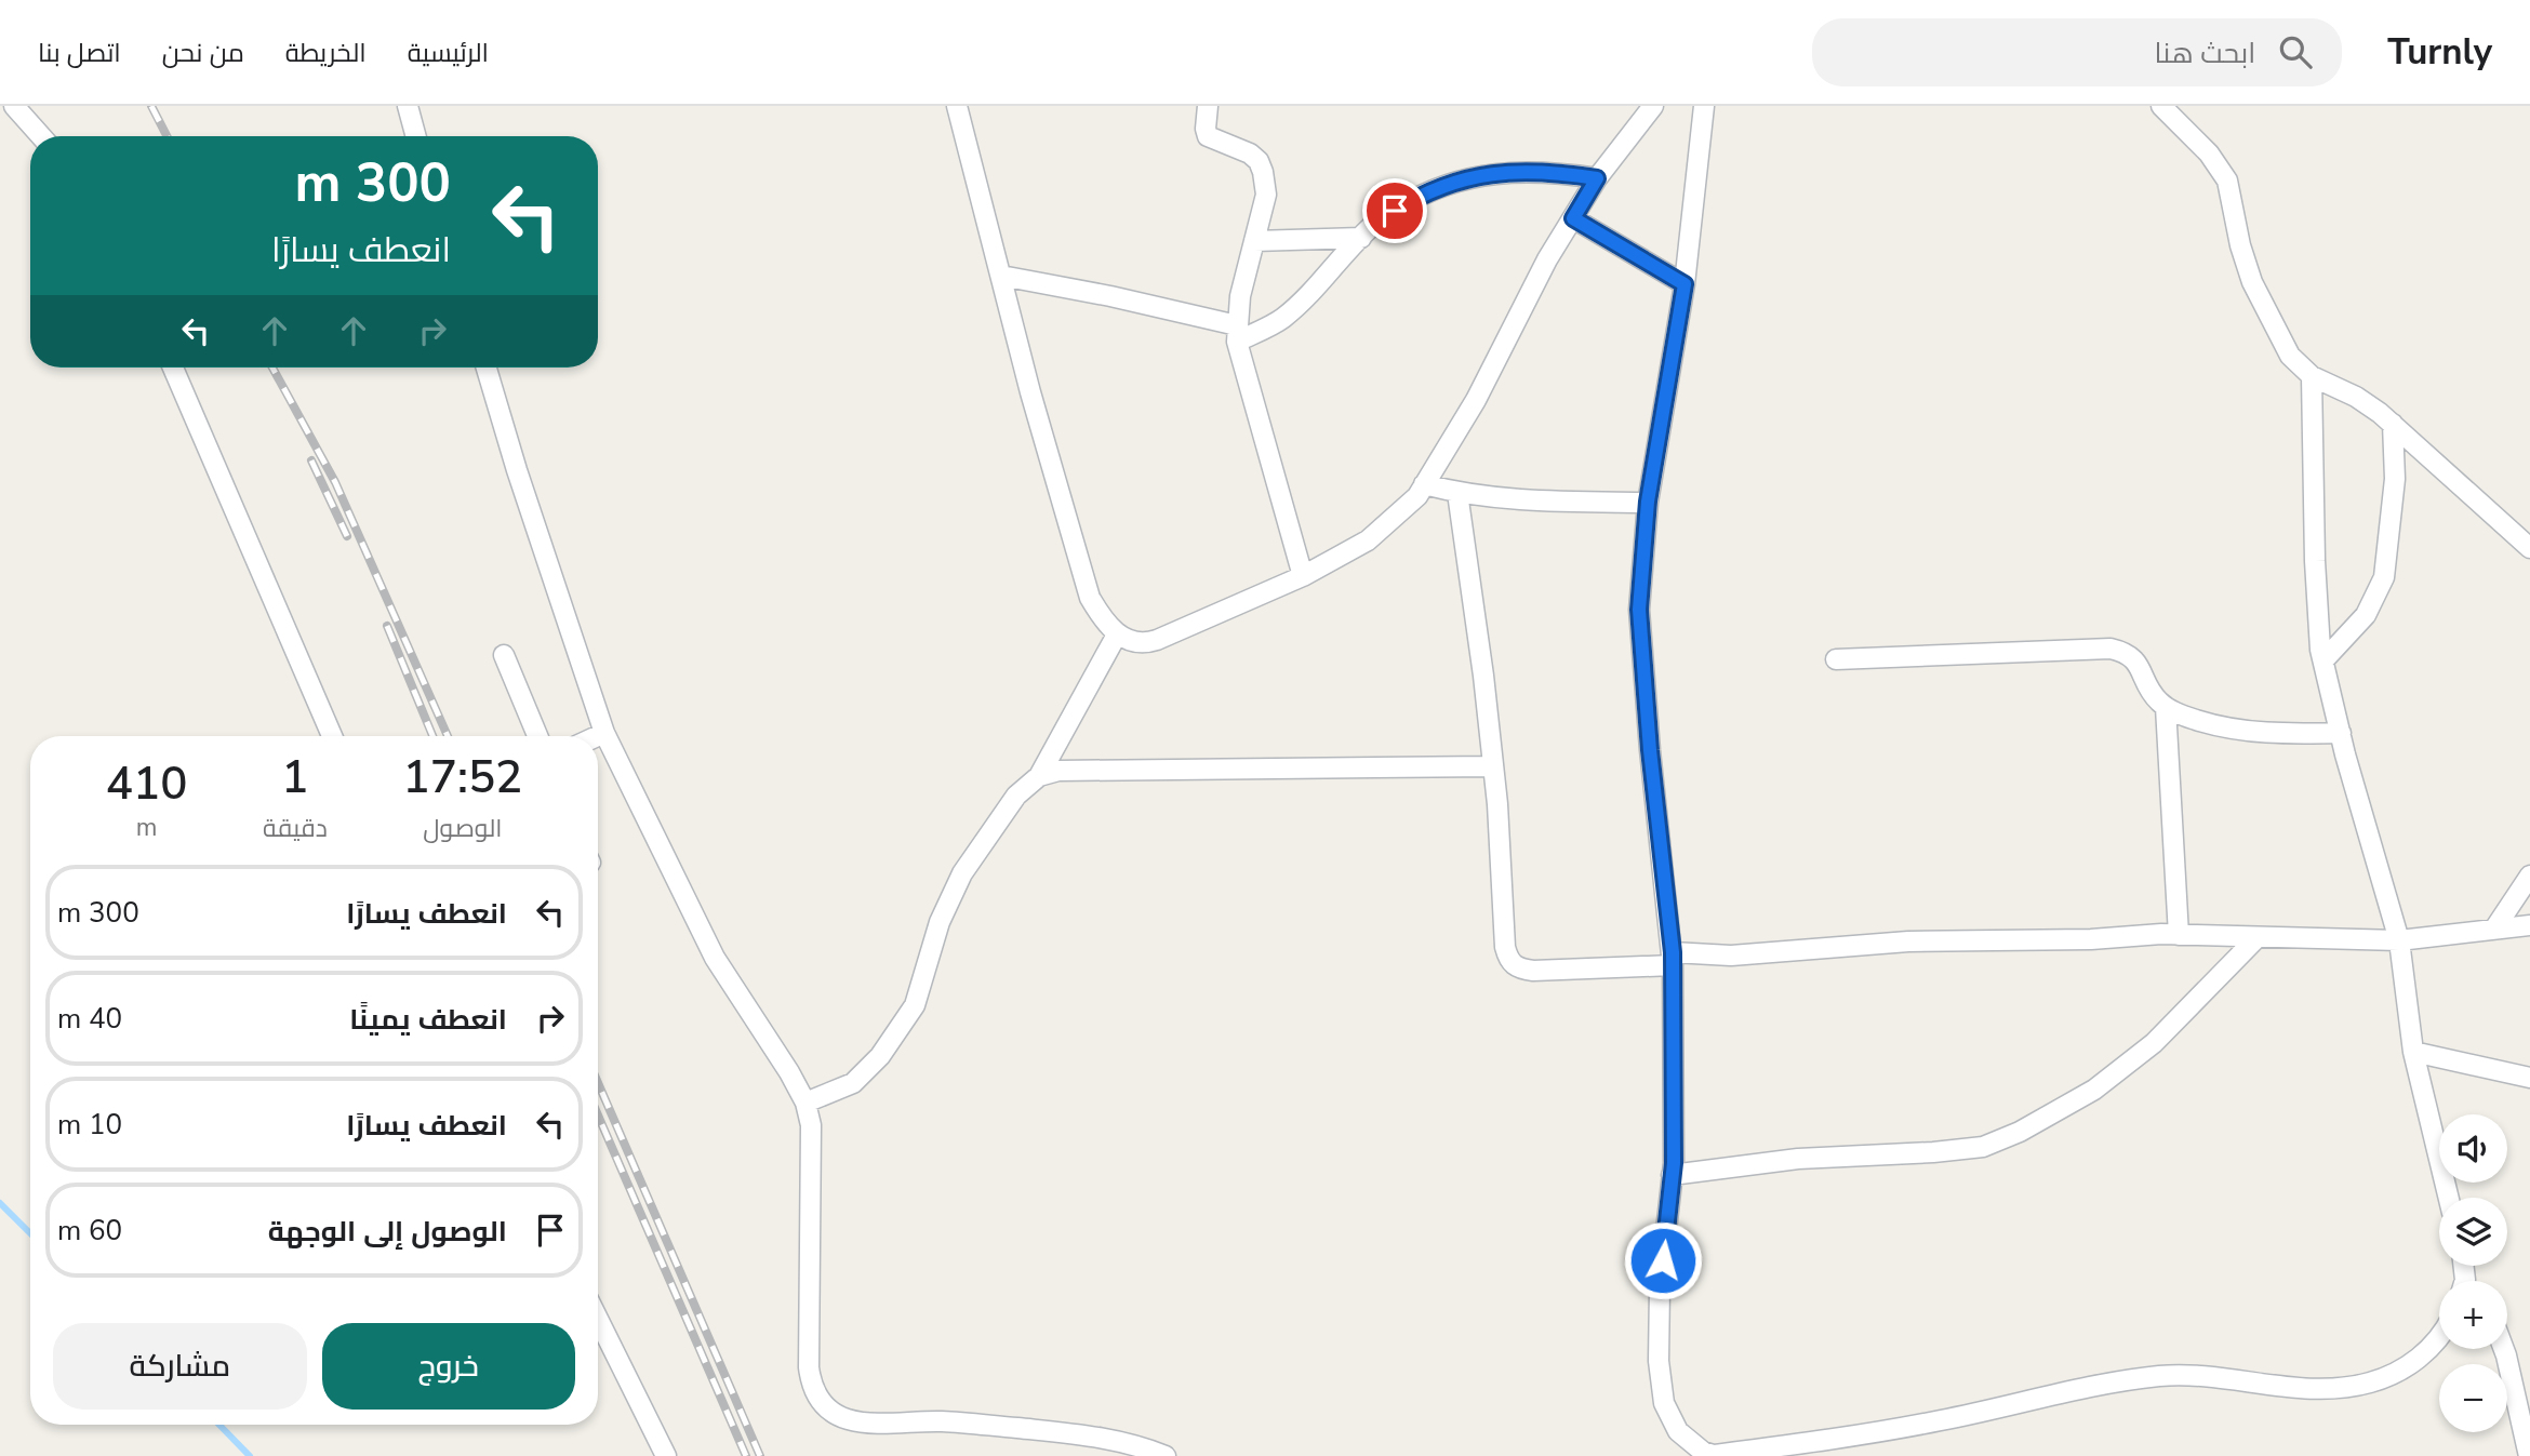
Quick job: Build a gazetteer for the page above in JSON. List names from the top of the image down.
{
  "page": {
    "header": "Turnly",
    "search": "ابحث هنا",
    "nav": [
      "الرئيسية",
      "الخريطة",
      "من نحن",
      "اتصل بنا"
    ],
    "turn": ["300 m", "انعطف يسارًا"],
    "eta": [
      "17:52",
      "الوصول",
      "1",
      "دقيقة",
      "410",
      "m"
    ],
    "list": [
      {
        "name": "انعطف يسارًا",
        "value": "300 m"
      },
      {
        "name": "انعطف يمينًا",
        "value": "40 m"
      },
      {
        "name": "انعطف يسارًا",
        "value": "10 m"
      },
      {
        "name": "الوصول إلى الوجهة",
        "value": "60 m"
      }
    ],
    "map_buttons": ["+", "−"],
    "buttons": ["خروج", "مشاركة"]
  }
}
